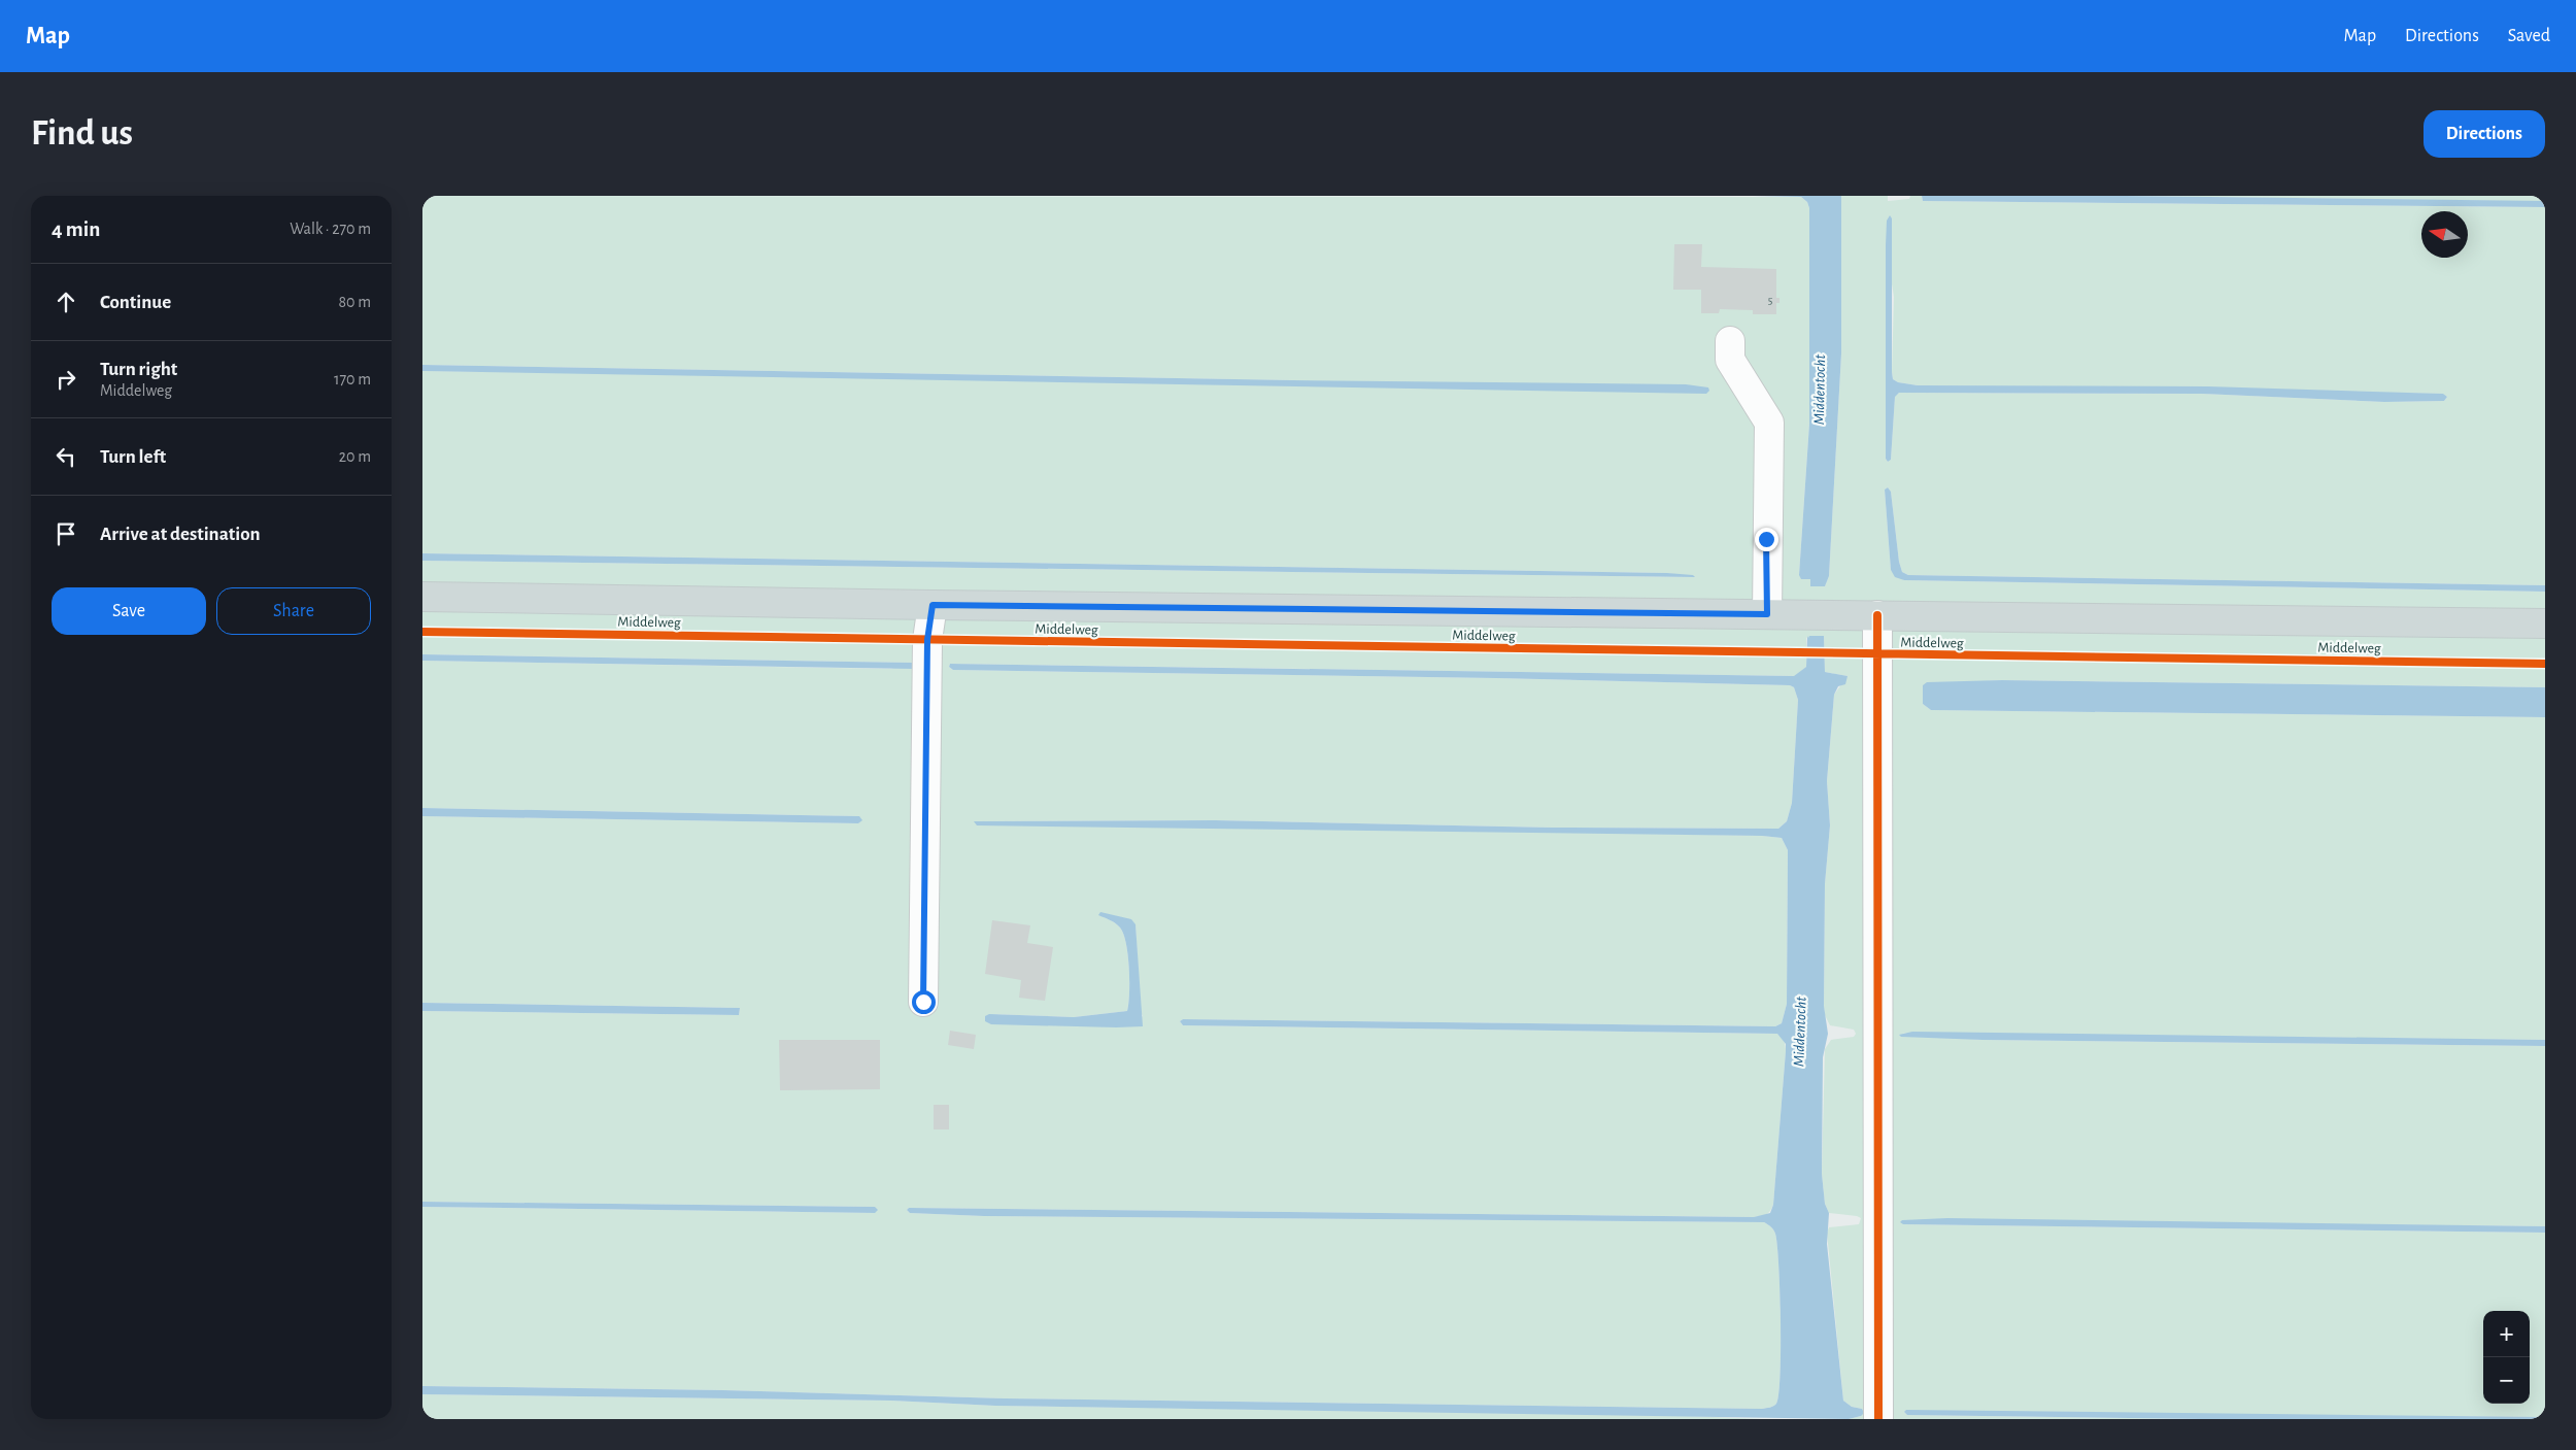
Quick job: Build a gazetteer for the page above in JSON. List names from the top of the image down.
{
  "streets": {
    "main road": ["Middelweg"]
  },
  "water": ["Middentocht"],
  "house_numbers": ["5"],
  "north": "left",
  "page": {
    "header": "Map",
    "nav": ["Map", "Directions", "Saved"],
    "buttons": [
      "Directions",
      ["Save", "Share"]
    ],
    "title": "Find us",
    "heading": ["4 min", "Walk · 270 m"],
    "list": [
      ["Continue", "80 m"],
      ["Turn right", "Middelweg", "170 m"],
      ["Turn left", "20 m"],
      "Arrive at destination"
    ],
    "map_buttons": ["+", "−"]
  }
}
